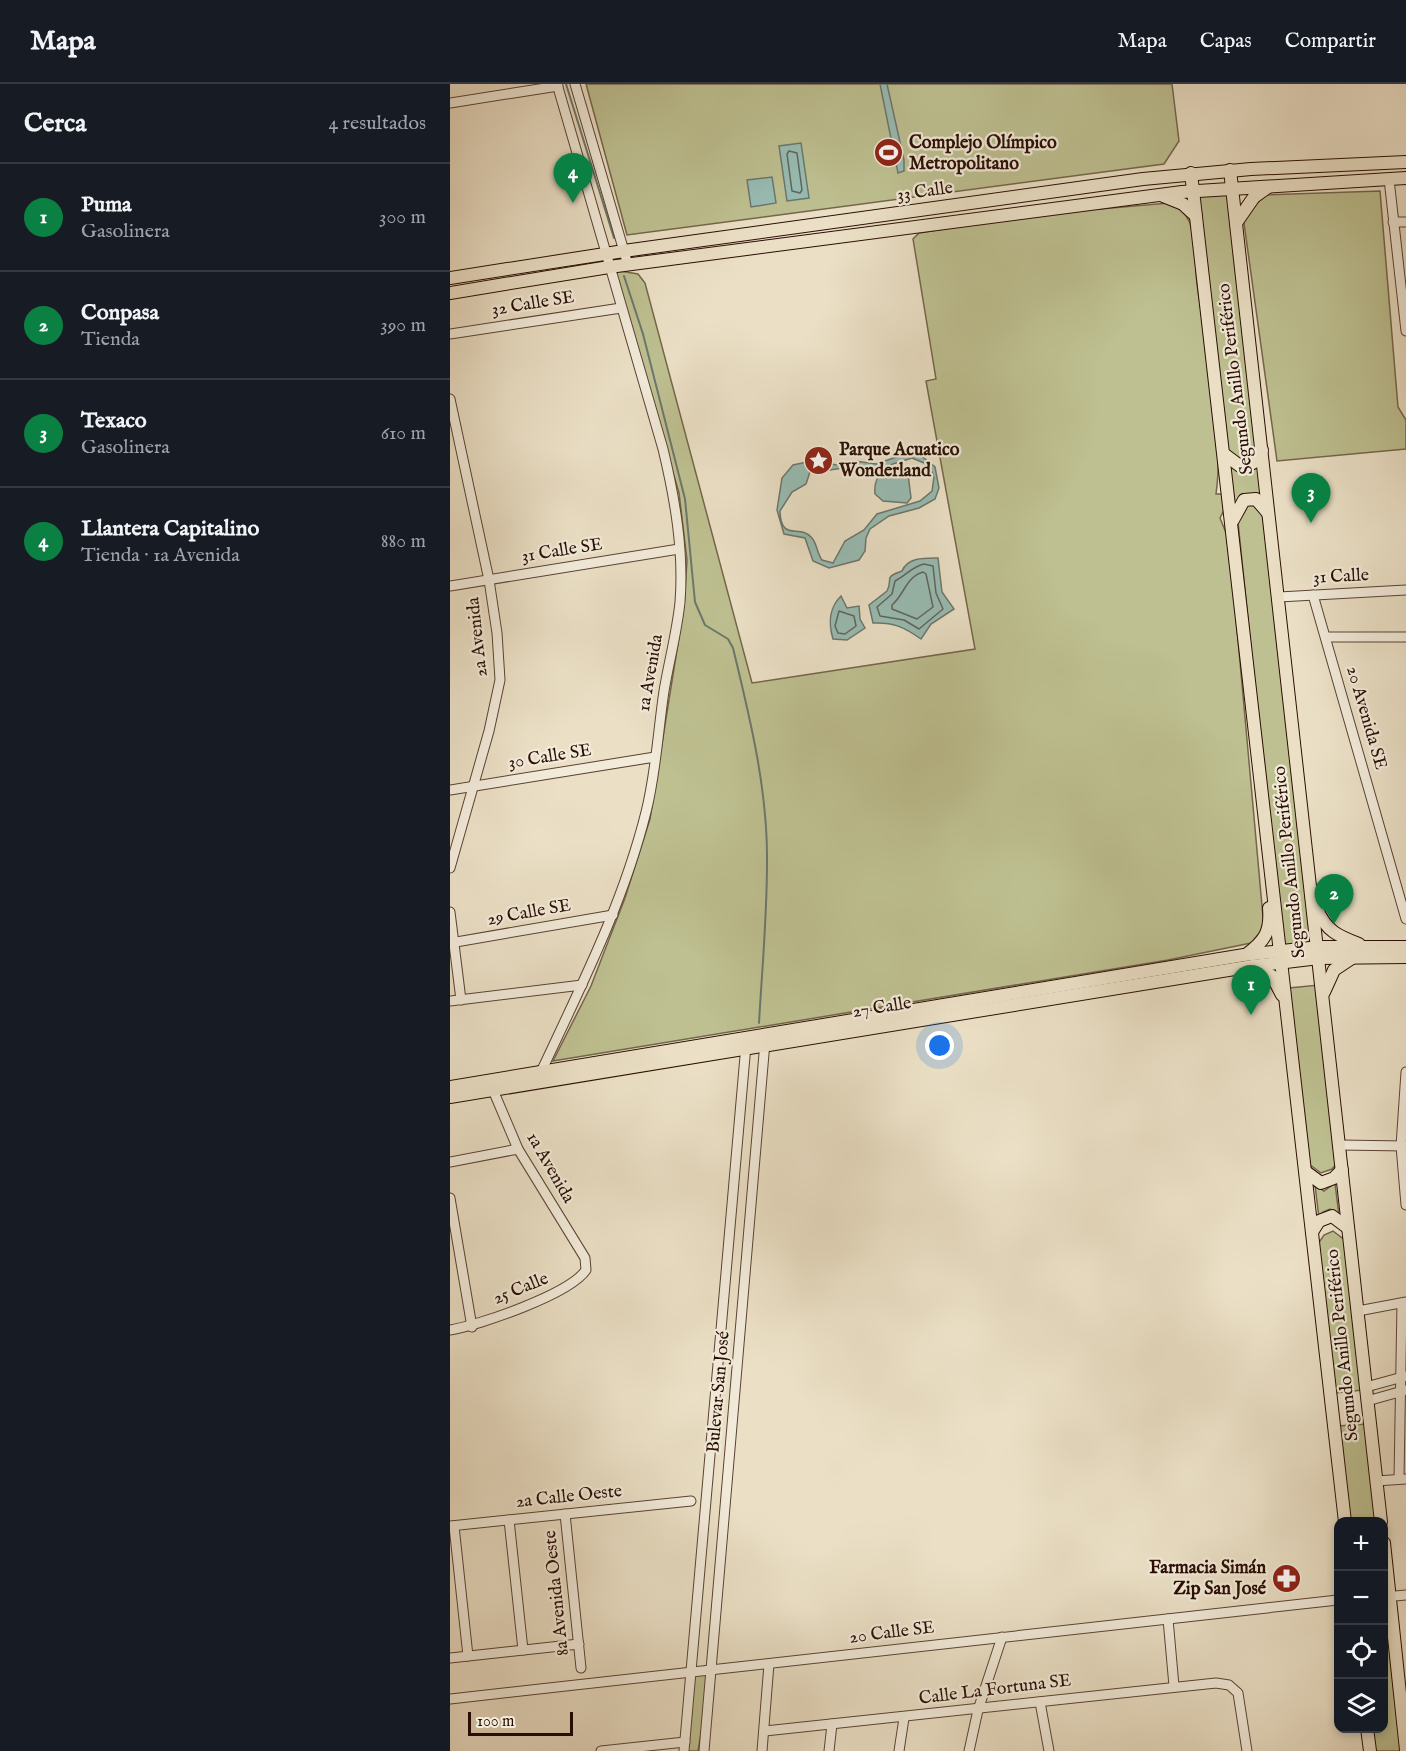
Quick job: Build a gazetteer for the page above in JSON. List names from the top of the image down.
{
  "streets": {
    "main road": ["33 Calle", "Segundo Anillo Periférico", "27 Calle"],
    "street": [
      "32 Calle SE",
      "31 Calle SE",
      "31 Calle",
      "2a Avenida",
      "1a Avenida",
      "20 Avenida SE",
      "30 Calle SE",
      "29 Calle SE",
      "25 Calle",
      "Bulevar San José",
      "2a Calle Oeste",
      "8a Avenida Oeste",
      "20 Calle SE",
      "Calle La Fortuna SE"
    ]
  },
  "crossings": [
    ["33 Calle", "Segundo Anillo Periférico"],
    ["33 Calle", "1a Avenida"],
    ["32 Calle SE", "1a Avenida"],
    ["Segundo Anillo Periférico", "31 Calle"],
    ["Segundo Anillo Periférico", "27 Calle"],
    ["31 Calle SE", "2a Avenida"],
    ["31 Calle SE", "1a Avenida"],
    ["31 Calle", "20 Avenida SE"],
    ["2a Avenida", "30 Calle SE"],
    ["1a Avenida", "30 Calle SE"],
    ["1a Avenida", "29 Calle SE"],
    ["1a Avenida", "27 Calle"],
    ["1a Avenida", "25 Calle"],
    ["27 Calle", "Bulevar San José"],
    ["Bulevar San José", "20 Calle SE"],
    ["2a Calle Oeste", "8a Avenida Oeste"]
  ],
  "places": {
    "sports": ["Complejo Olímpico Metropolitano"],
    "place": ["Parque Acuatico Wonderland"],
    "pharmacy": ["Farmacia Simán Zip San José"]
  },
  "scale_bar": "100 m",
  "page": {
    "header": "Mapa",
    "nav": ["Mapa", "Capas", "Compartir"],
    "heading": ["Cerca", "4 resultados"],
    "pins": [
      "4",
      "3",
      "2",
      "1"
    ],
    "list": [
      {
        "mark": "1",
        "name": "Puma",
        "note": "Gasolinera",
        "value": "300 m"
      },
      {
        "mark": "2",
        "name": "Conpasa",
        "note": "Tienda",
        "value": "390 m"
      },
      {
        "mark": "3",
        "name": "Texaco",
        "note": "Gasolinera",
        "value": "610 m"
      },
      {
        "mark": "4",
        "name": "Llantera Capitalino",
        "note": "Tienda · 1a Avenida",
        "value": "880 m"
      }
    ],
    "map_buttons": ["+", "−"],
    "scale": "100 m"
  }
}
